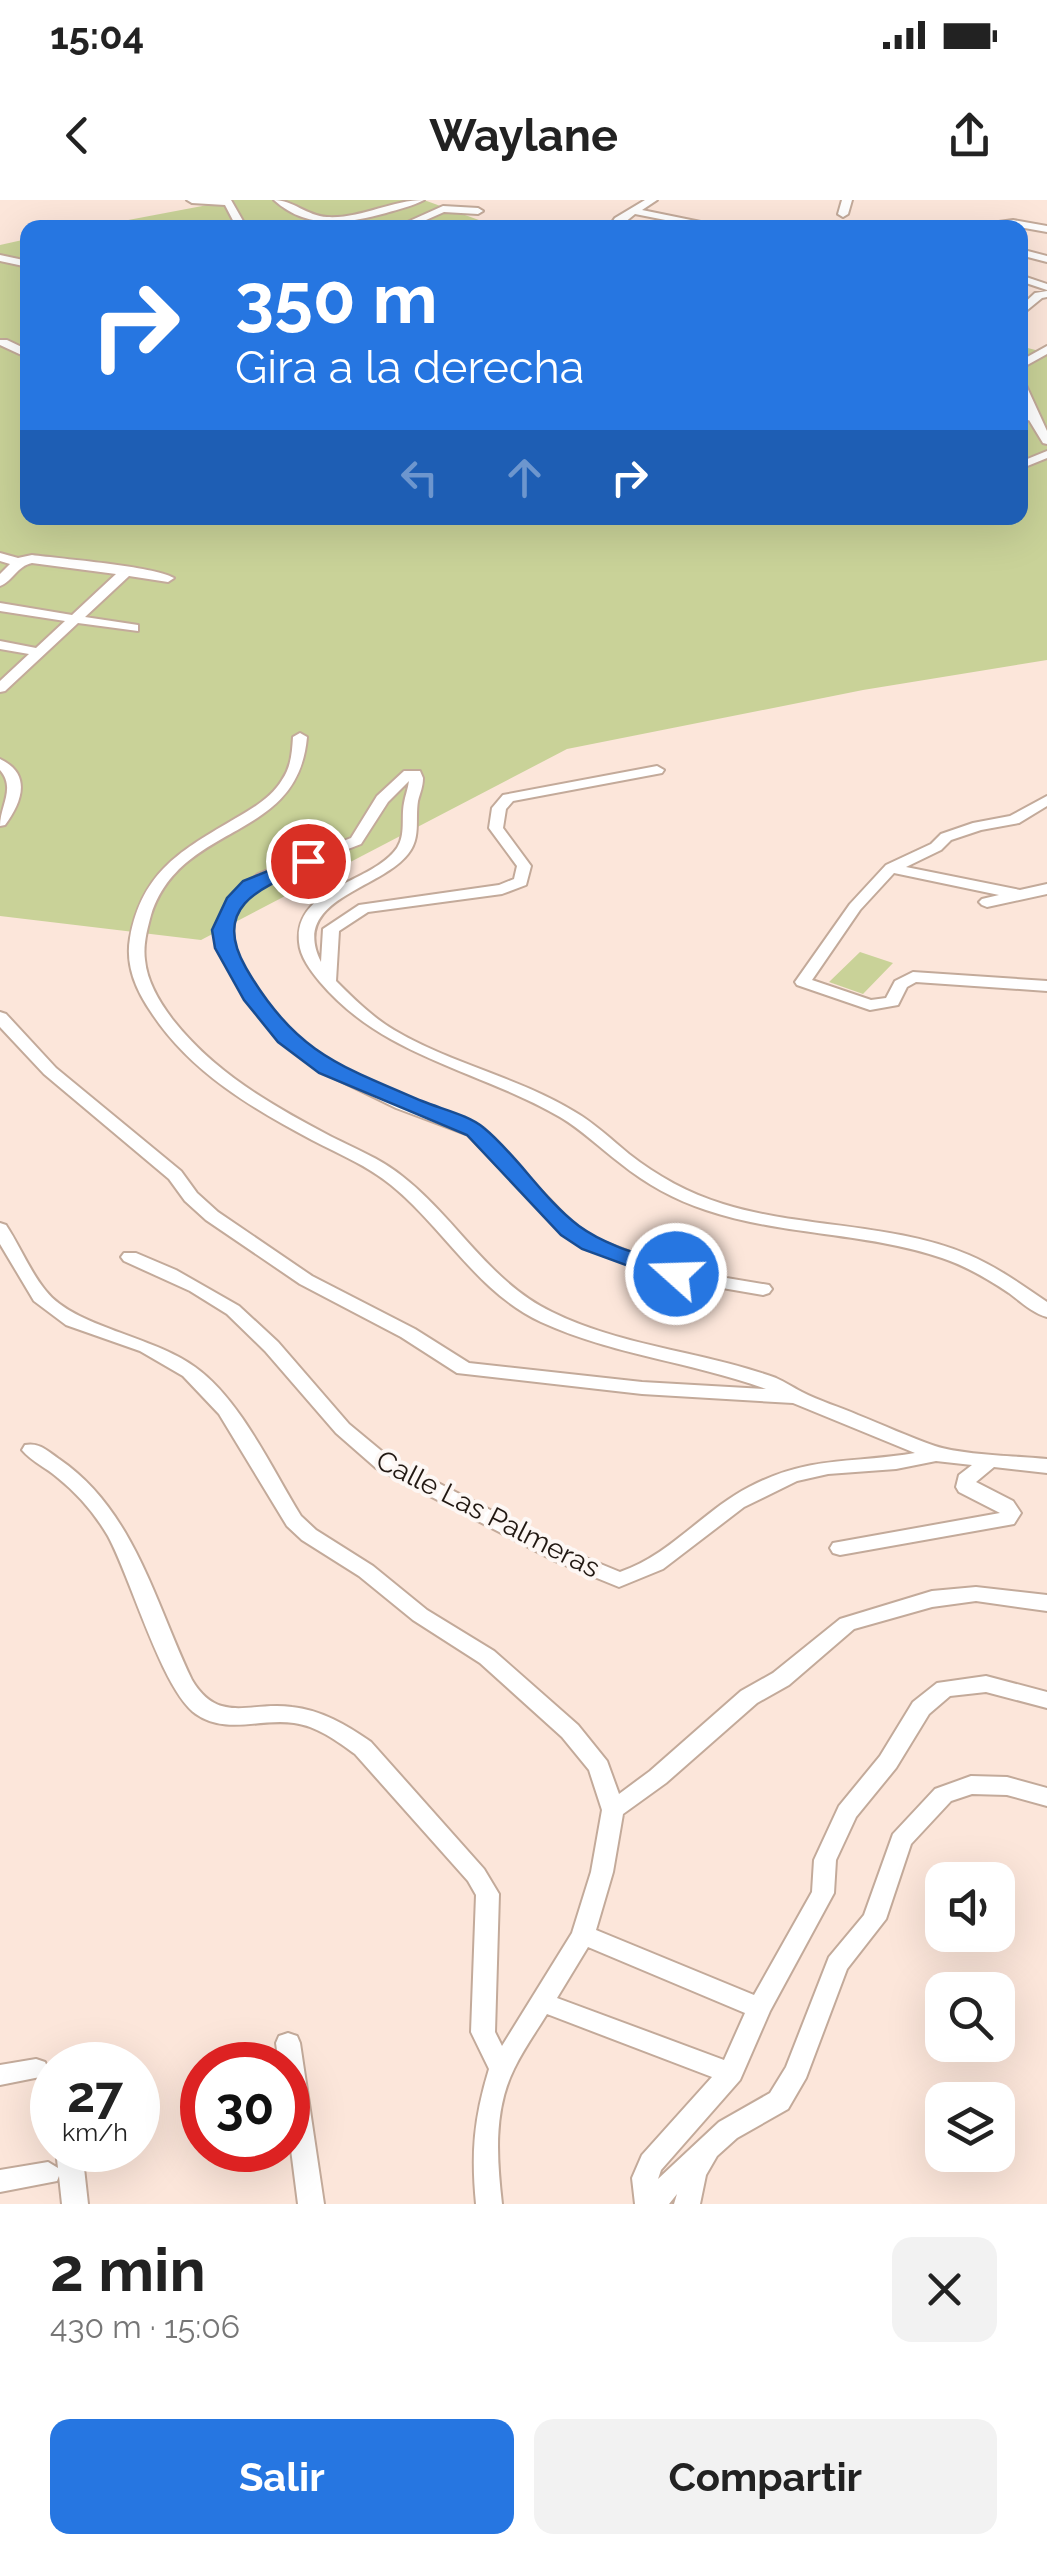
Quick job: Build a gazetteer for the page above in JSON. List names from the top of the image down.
{
  "streets": {
    "street": ["Calle Las Palmeras"]
  },
  "page": {
    "status": "15:04",
    "header": "Waylane",
    "turn": ["350 m", "Gira a la derecha"],
    "speed": "27 km/h",
    "limit": "30",
    "heading": ["2 min", "430 m · 15:06"],
    "buttons": ["Salir", "Compartir"]
  }
}
